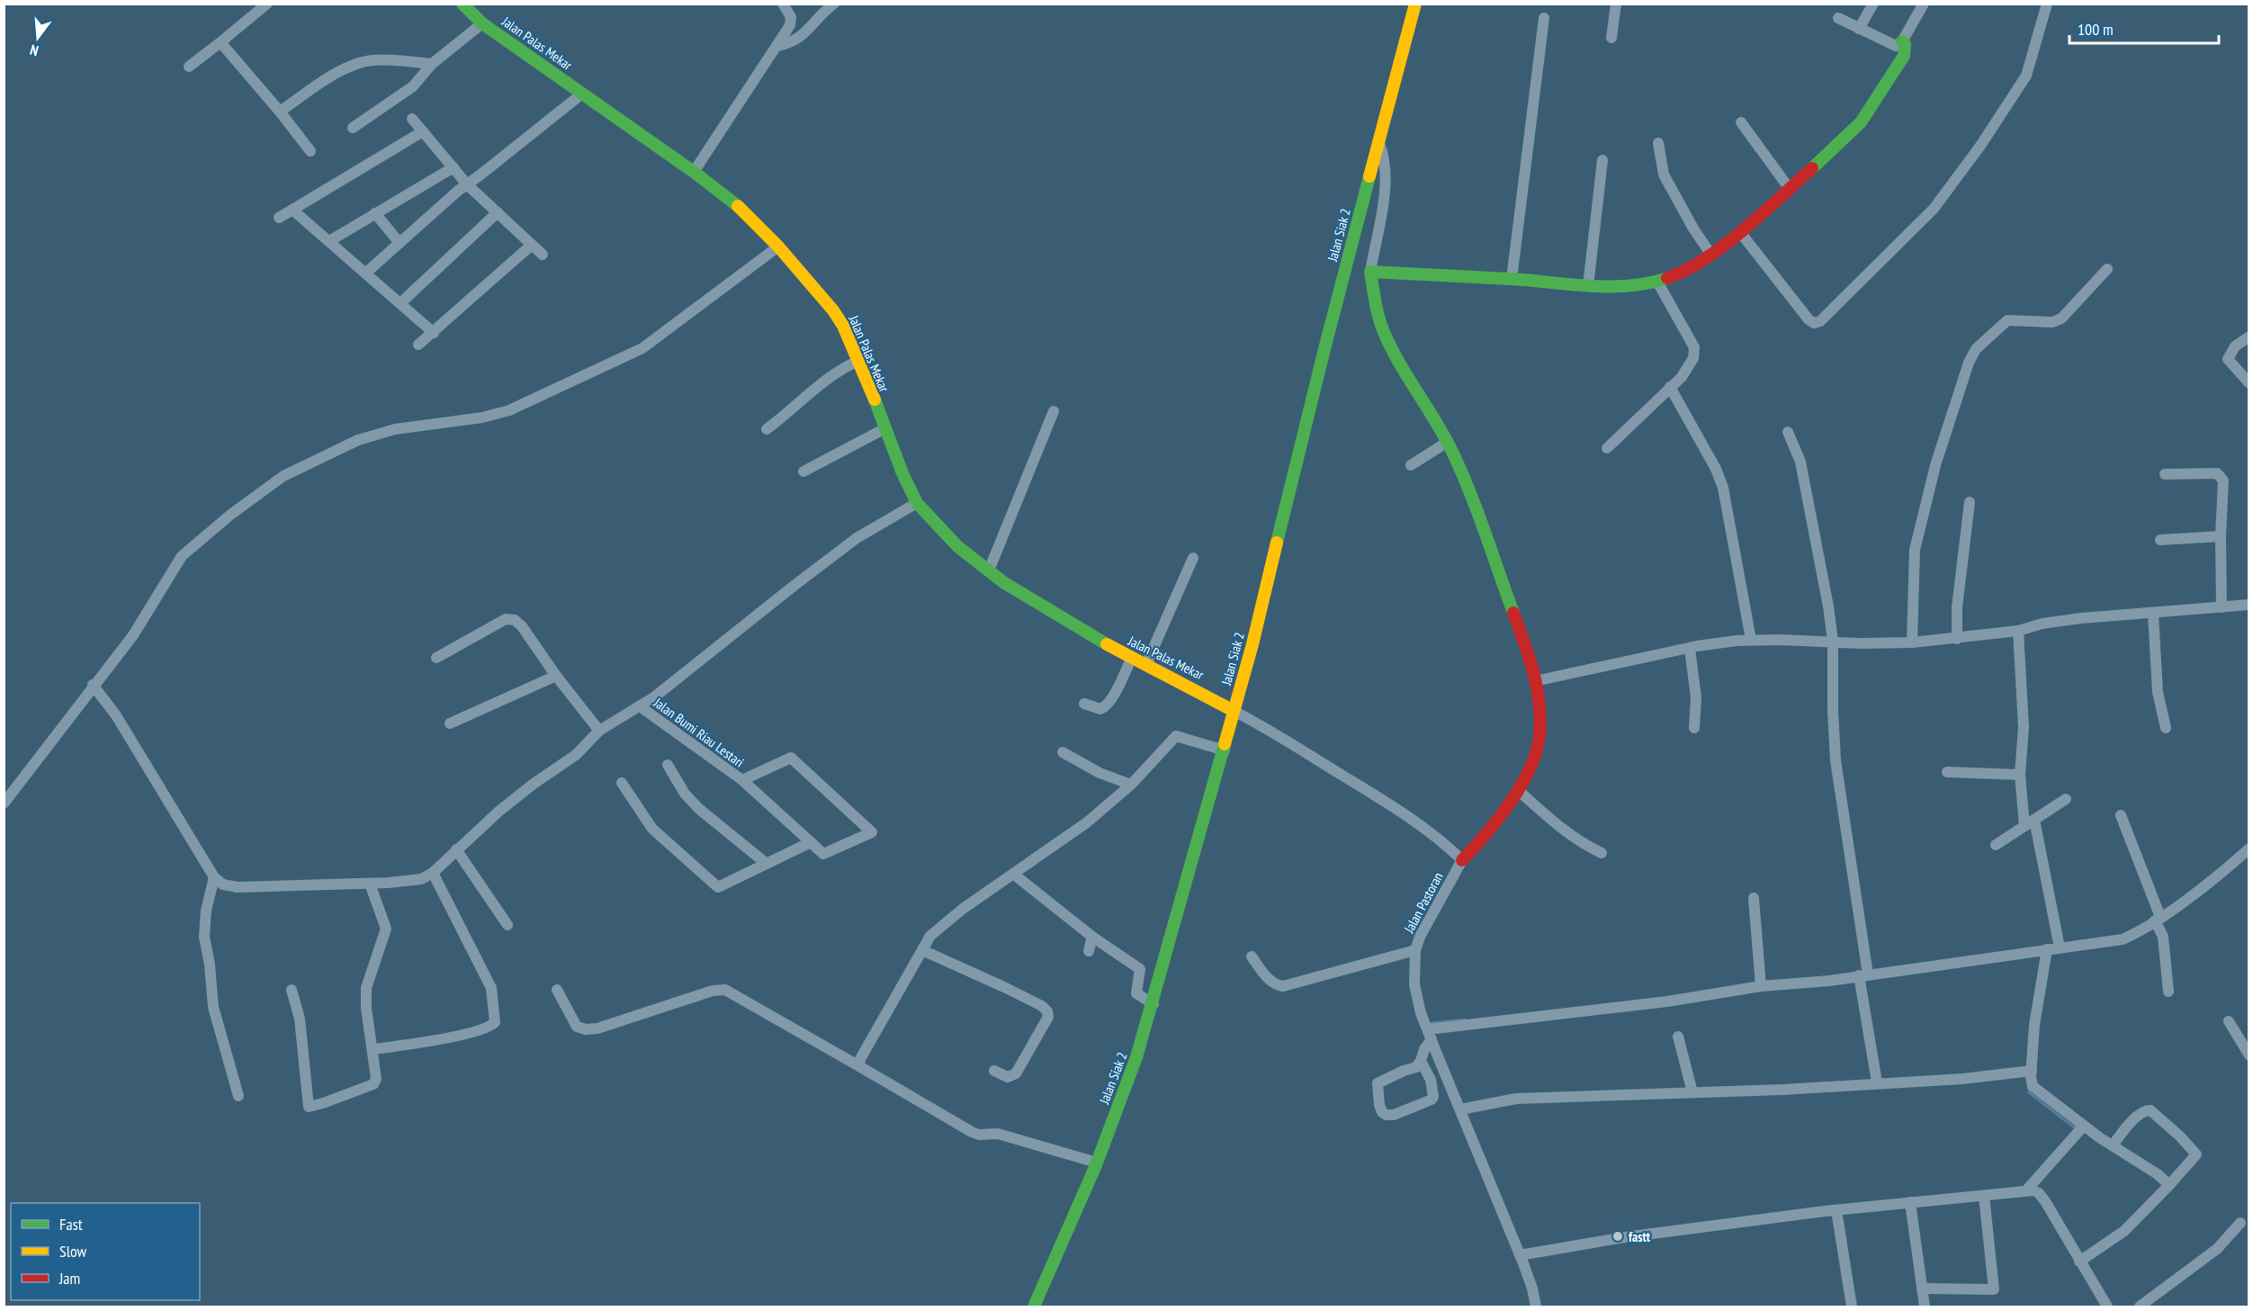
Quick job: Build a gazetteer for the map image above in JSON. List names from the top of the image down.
{
  "streets": {
    "main road": ["Jalan Palas Mekar", "Jalan Siak 2"],
    "street": ["Jalan Bumi Riau Lestari", "Jalan Pastoran"]
  },
  "crossings": [
    ["Jalan Palas Mekar", "Jalan Siak 2"]
  ],
  "places": ["fastt"],
  "legend": ["Fast", "Slow", "Jam"],
  "scale_bar": "100 m",
  "north": "bottom"
}
